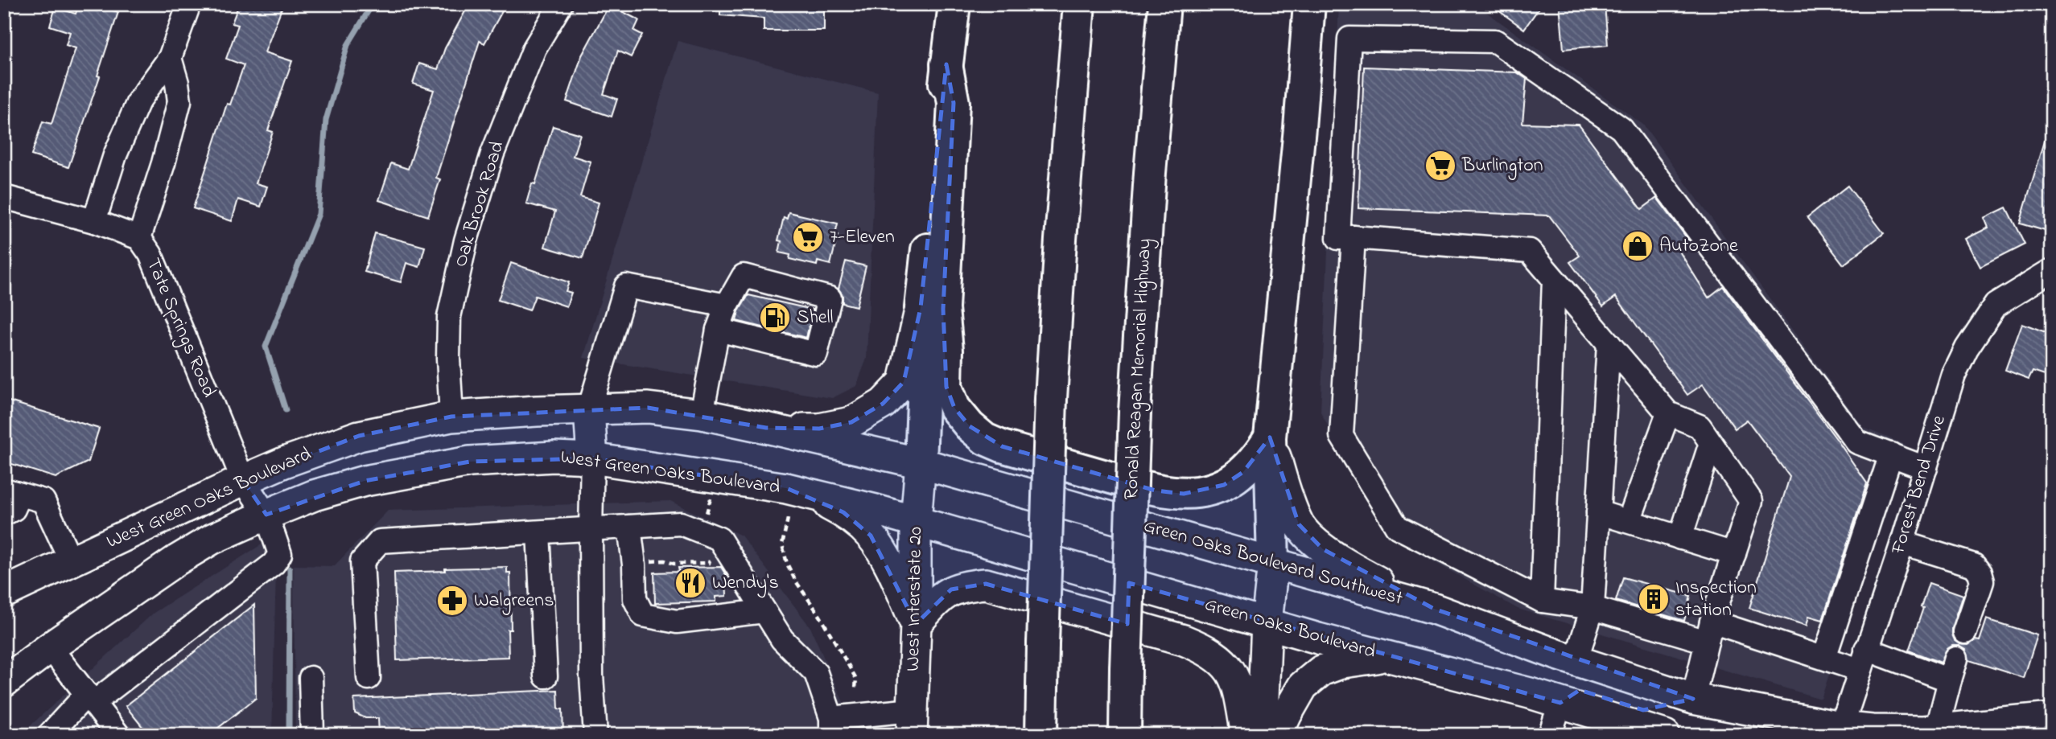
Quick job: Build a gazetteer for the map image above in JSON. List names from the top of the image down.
{
  "streets": {
    "highway": ["Ronald Reagan Memorial Highway"],
    "main road": [
      "West Green Oaks Boulevard",
      "Green Oaks Boulevard Southwest",
      "West Interstate 20",
      "Green Oaks Boulevard"
    ],
    "street": ["Oak Brook Road", "Tate Springs Road", "Forest Bend Drive"]
  },
  "crossings": [
    ["Oak Brook Road", "West Green Oaks Boulevard"],
    ["Tate Springs Road", "West Green Oaks Boulevard"],
    ["West Green Oaks Boulevard", "Green Oaks Boulevard Southwest"],
    ["West Green Oaks Boulevard", "West Interstate 20"],
    ["West Green Oaks Boulevard", "Green Oaks Boulevard"],
    ["Forest Bend Drive", "Green Oaks Boulevard Southwest"],
    ["Green Oaks Boulevard Southwest", "West Interstate 20"],
    ["West Interstate 20", "Green Oaks Boulevard"]
  ],
  "places": {
    "supermarket": ["Burlington", "7-Eleven"],
    "shop": ["AutoZone"],
    "fuel station": ["Shell"],
    "restaurant": ["Wendy's"],
    "building": ["Inspection station"],
    "pharmacy": ["Walgreens"]
  }
}
